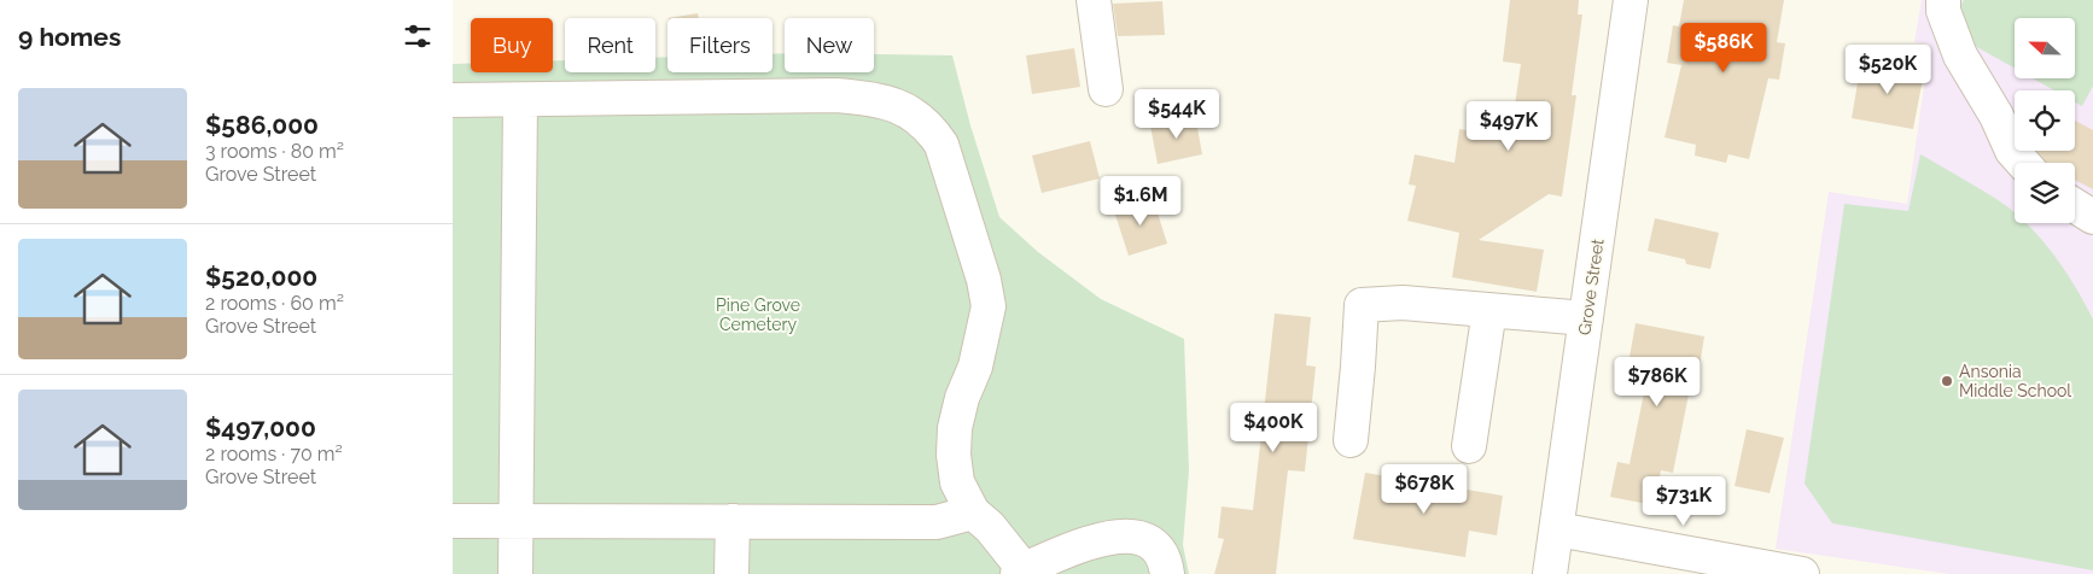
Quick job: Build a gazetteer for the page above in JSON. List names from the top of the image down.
{
  "streets": {
    "street": ["Grove Street"]
  },
  "parks": ["Pine Grove Cemetery"],
  "places": ["Ansonia Middle School"],
  "north": "left",
  "page": {
    "heading": "9 homes",
    "chip": [
      "Buy",
      "Rent",
      "Filters",
      "New"
    ],
    "price": [
      "$586K",
      "$520K",
      "$544K",
      "$497K",
      "$1.6M",
      "$786K",
      "$400K",
      "$678K",
      "$731K"
    ],
    "list": [
      {
        "name": "$586,000",
        "note": "3 rooms · 80 m² · Grove Street"
      },
      {
        "name": "$520,000",
        "note": "2 rooms · 60 m² · Grove Street"
      },
      {
        "name": "$497,000",
        "note": "2 rooms · 70 m² · Grove Street"
      }
    ]
  }
}
